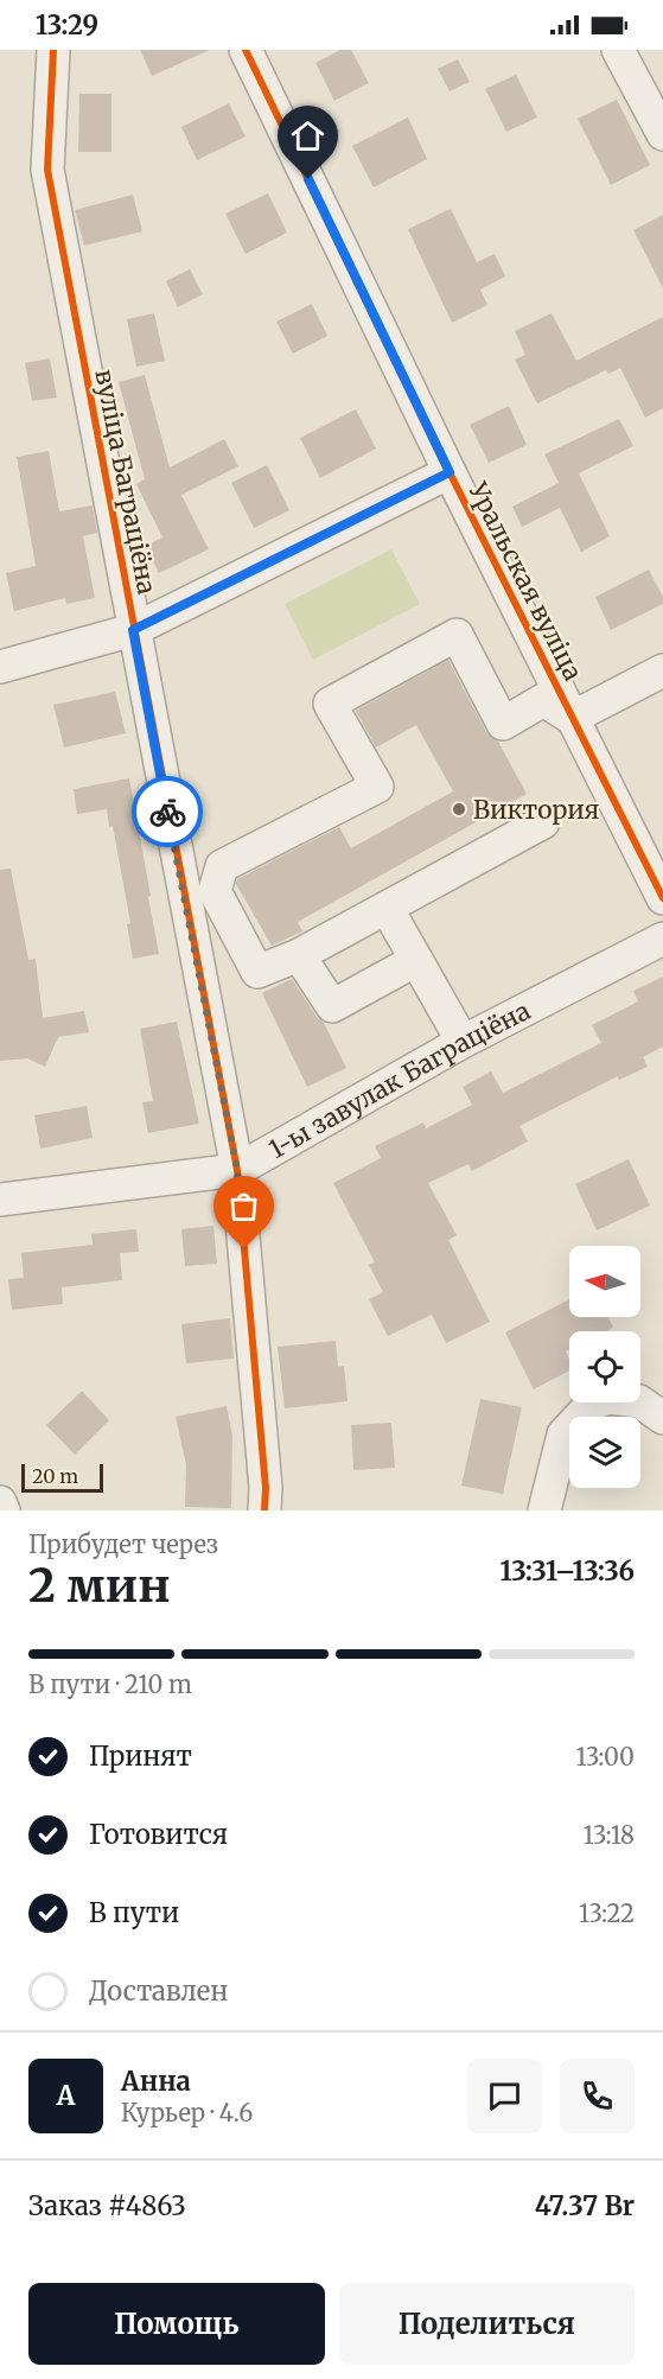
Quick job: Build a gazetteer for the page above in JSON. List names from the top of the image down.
{
  "streets": {
    "street": ["вуліца Баграціёна", "Уральская вуліца", "1-ы завулак Баграціёна"]
  },
  "crossings": [
    ["вуліца Баграціёна", "1-ы завулак Баграціёна"]
  ],
  "places": ["Виктория"],
  "scale_bar": "20 m",
  "north": "left",
  "page": {
    "status": "13:29",
    "scale": "20 m",
    "heading": ["2 мин", "Прибудет через", "13:31–13:36"],
    "panel": [
      "Анна",
      "Курьер · 4.6",
      "Заказ #4863",
      "47.37 Br"
    ],
    "bar": "В пути · 210 m",
    "list": [
      ["Принят", "13:00"],
      ["Готовится", "13:18"],
      ["В пути", "13:22"],
      "Доставлен"
    ],
    "round": "А",
    "buttons": ["Помощь", "Поделиться"]
  }
}
